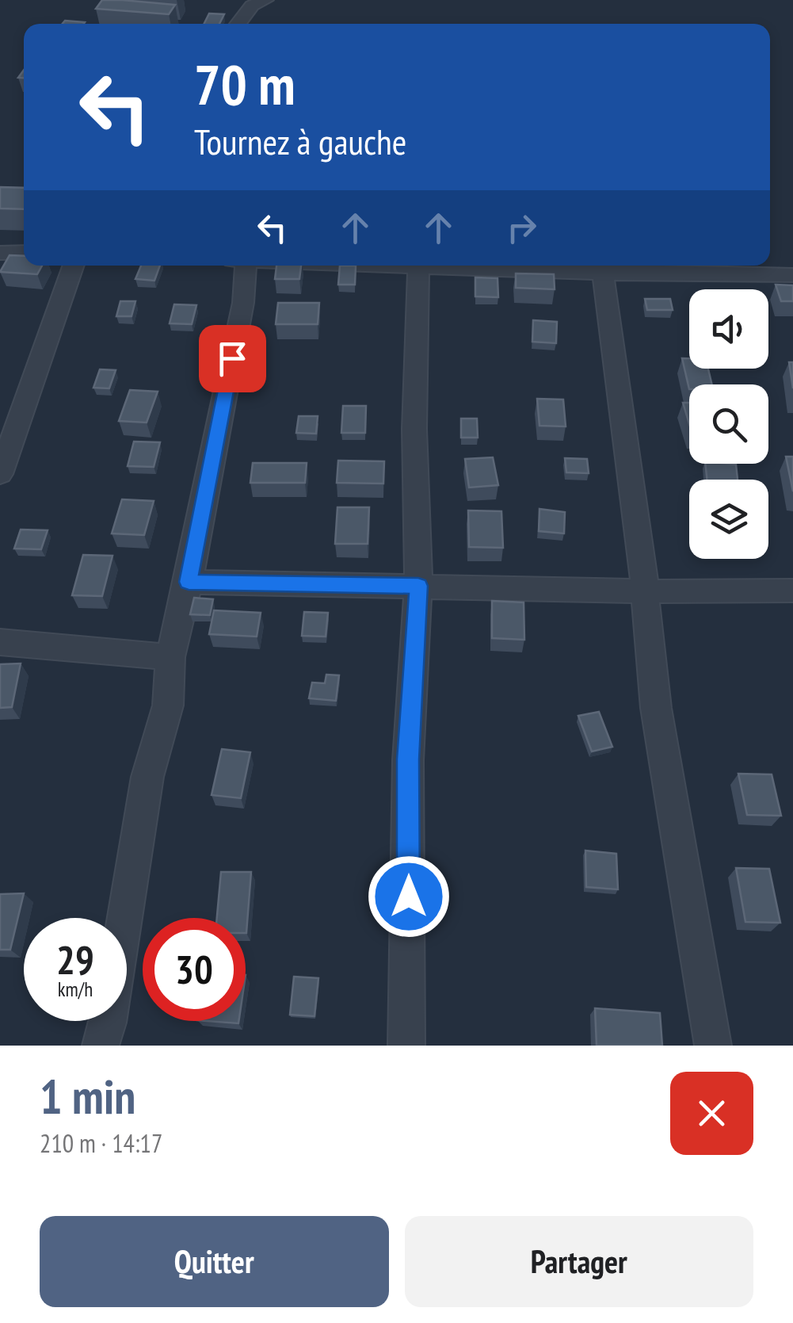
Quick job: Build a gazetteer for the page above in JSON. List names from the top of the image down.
{
  "page": {
    "turn": ["70 m", "Tournez à gauche"],
    "speed": "29 km/h",
    "limit": "30",
    "heading": ["1 min", "210 m · 14:17"],
    "buttons": ["Quitter", "Partager"]
  }
}
